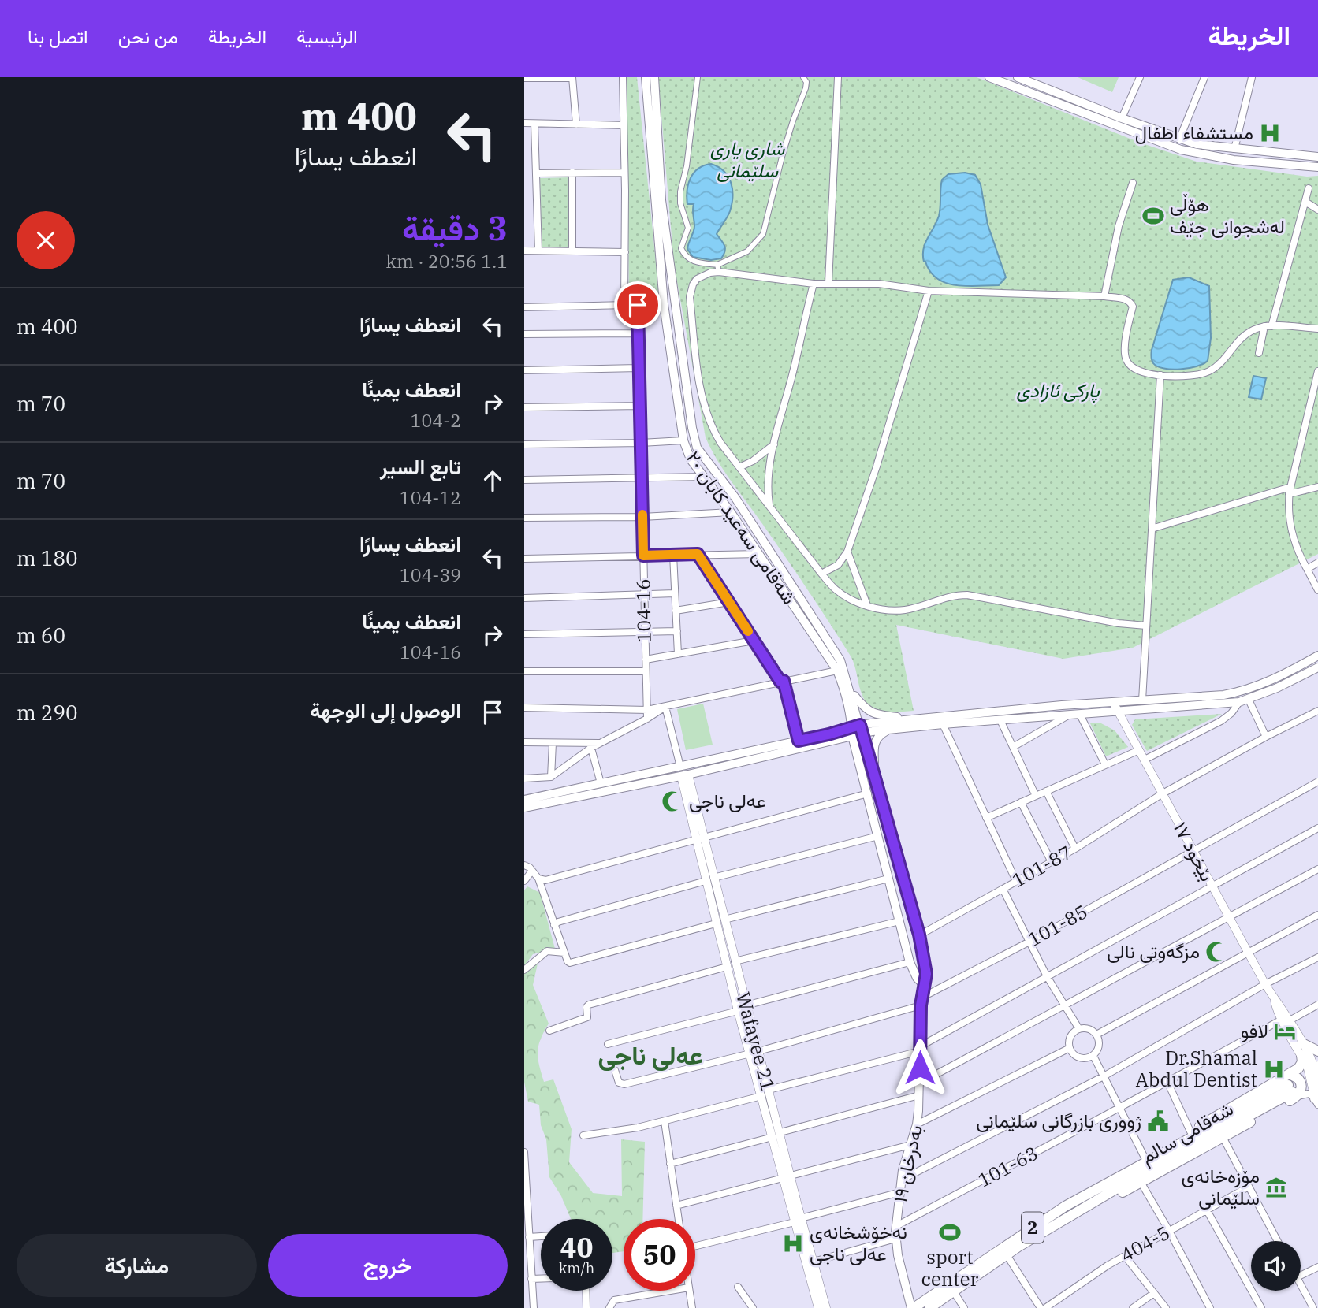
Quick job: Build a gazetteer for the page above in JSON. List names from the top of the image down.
{
  "streets": {
    "main road": [
      "شەقامی سەعید کابان ٢٠",
      "شەقامی سالم",
      "بەدرخان ١٩",
      "2"
    ],
    "street": [
      "104-16",
      "بێخود ١٧",
      "101-87",
      "101-85",
      "Wafayee 21",
      "101-63",
      "404-5"
    ]
  },
  "crossings": [
    ["شەقامی سەعید کابان ٢٠", "بەدرخان ١٩"],
    ["بێخود ١٧", "101-87"],
    ["بێخود ١٧", "101-85"],
    ["بێخود ١٧", "101-63"],
    ["101-87", "بەدرخان ١٩"],
    ["101-85", "Wafayee 21"],
    ["101-85", "بەدرخان ١٩"],
    ["شەقامی سالم", "بەدرخان ١٩"],
    ["بەدرخان ١٩", "101-63"]
  ],
  "districts": ["عەلی ناجی"],
  "parks": ["شاری یاری سلێمانی", "پارکی ئازادی"],
  "places": {
    "hospital": ["مستشفاء اطفال", "Dr.Shamal Abdul Dentist", "نەخۆشخانەی عەلی ناجی"],
    "sports": ["هۆڵی لەشجوانی جێف", "sport center"],
    "mosque": ["عەلی ناجی", "مزگەوتی نالی"],
    "hotel": ["لافو"],
    "public building": ["ژووری بازرگانی سلێمانی"],
    "museum": ["مۆزەخانەی سلێمانی"]
  },
  "page": {
    "header": "الخريطة",
    "nav": [
      "الرئيسية",
      "الخريطة",
      "من نحن",
      "اتصل بنا"
    ],
    "turn": ["400 m", "انعطف يسارًا"],
    "heading": ["3 دقيقة", "1.1 km · 20:56"],
    "list": [
      {
        "name": "انعطف يسارًا",
        "value": "400 m"
      },
      {
        "name": "انعطف يمينًا",
        "note": "104-2",
        "value": "70 m"
      },
      {
        "name": "تابع السير",
        "note": "104-12",
        "value": "70 m"
      },
      {
        "name": "انعطف يسارًا",
        "note": "104-39",
        "value": "180 m"
      },
      {
        "name": "انعطف يمينًا",
        "note": "104-16",
        "value": "60 m"
      },
      {
        "name": "الوصول إلى الوجهة",
        "value": "290 m"
      }
    ],
    "speed": "40 km/h",
    "limit": "50",
    "buttons": ["خروج", "مشاركة"]
  }
}
